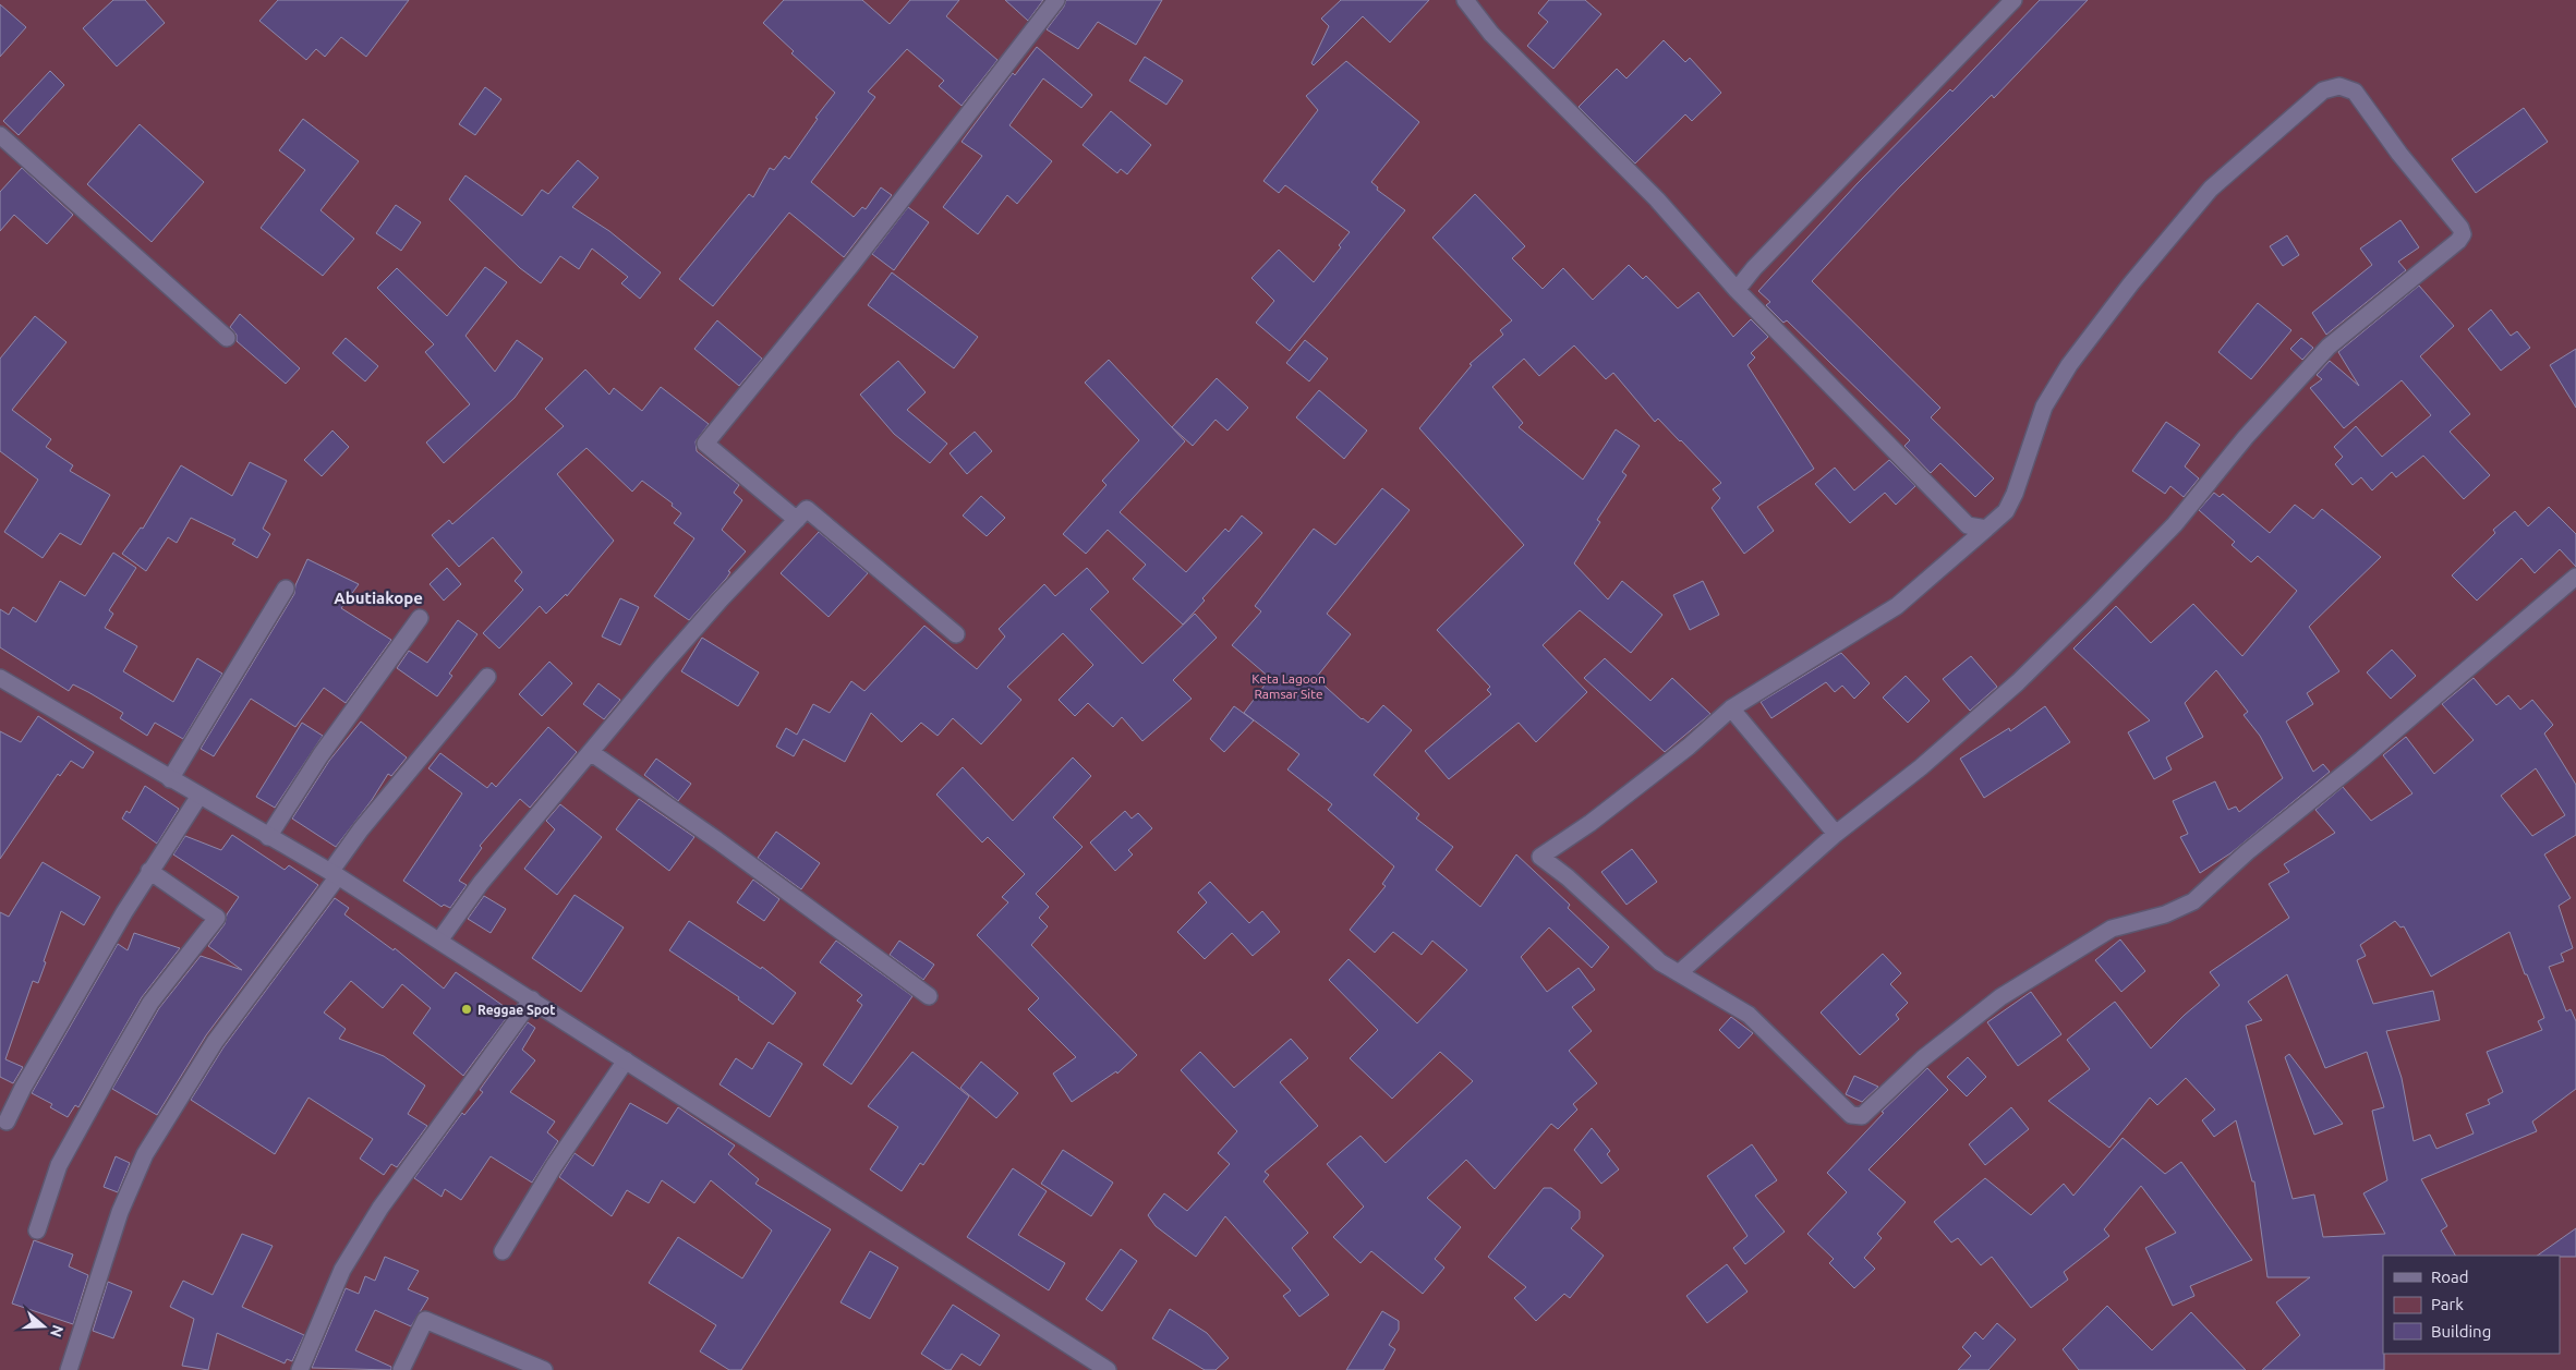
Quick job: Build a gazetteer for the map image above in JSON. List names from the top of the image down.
{
  "districts": ["Abutiakope"],
  "parks": ["Keta Lagoon Ramsar Site"],
  "places": ["Reggae Spot"],
  "legend": ["Road", "Park", "Building"],
  "north": "right"
}
